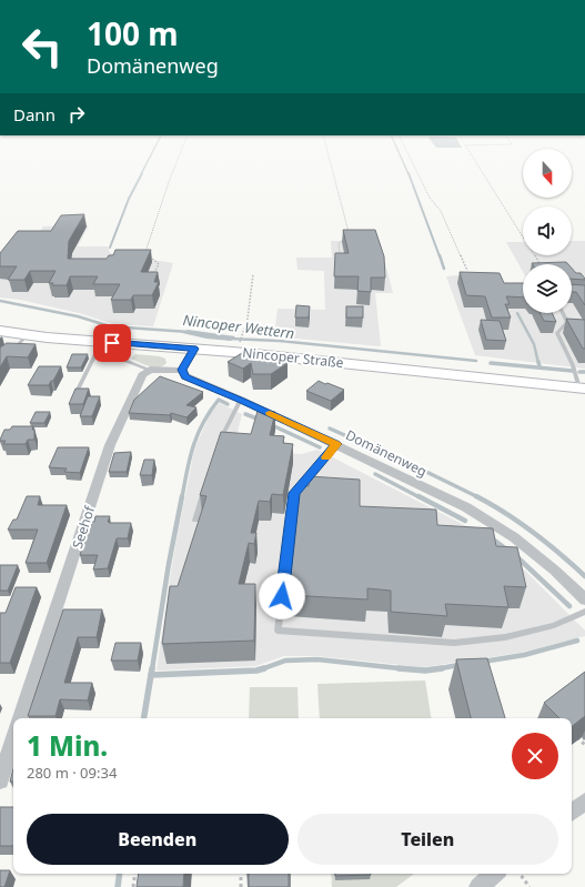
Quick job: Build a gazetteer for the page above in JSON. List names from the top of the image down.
{
  "streets": {
    "main road": ["Nincoper Straße"],
    "street": ["Domänenweg", "Seehof"]
  },
  "water": ["Nincoper Wettern"],
  "north": "bottom",
  "page": {
    "turn": ["100 m", "Domänenweg"],
    "then": "Dann",
    "heading": ["1 Min.", "280 m · 09:34"],
    "buttons": ["Beenden", "Teilen"]
  }
}
